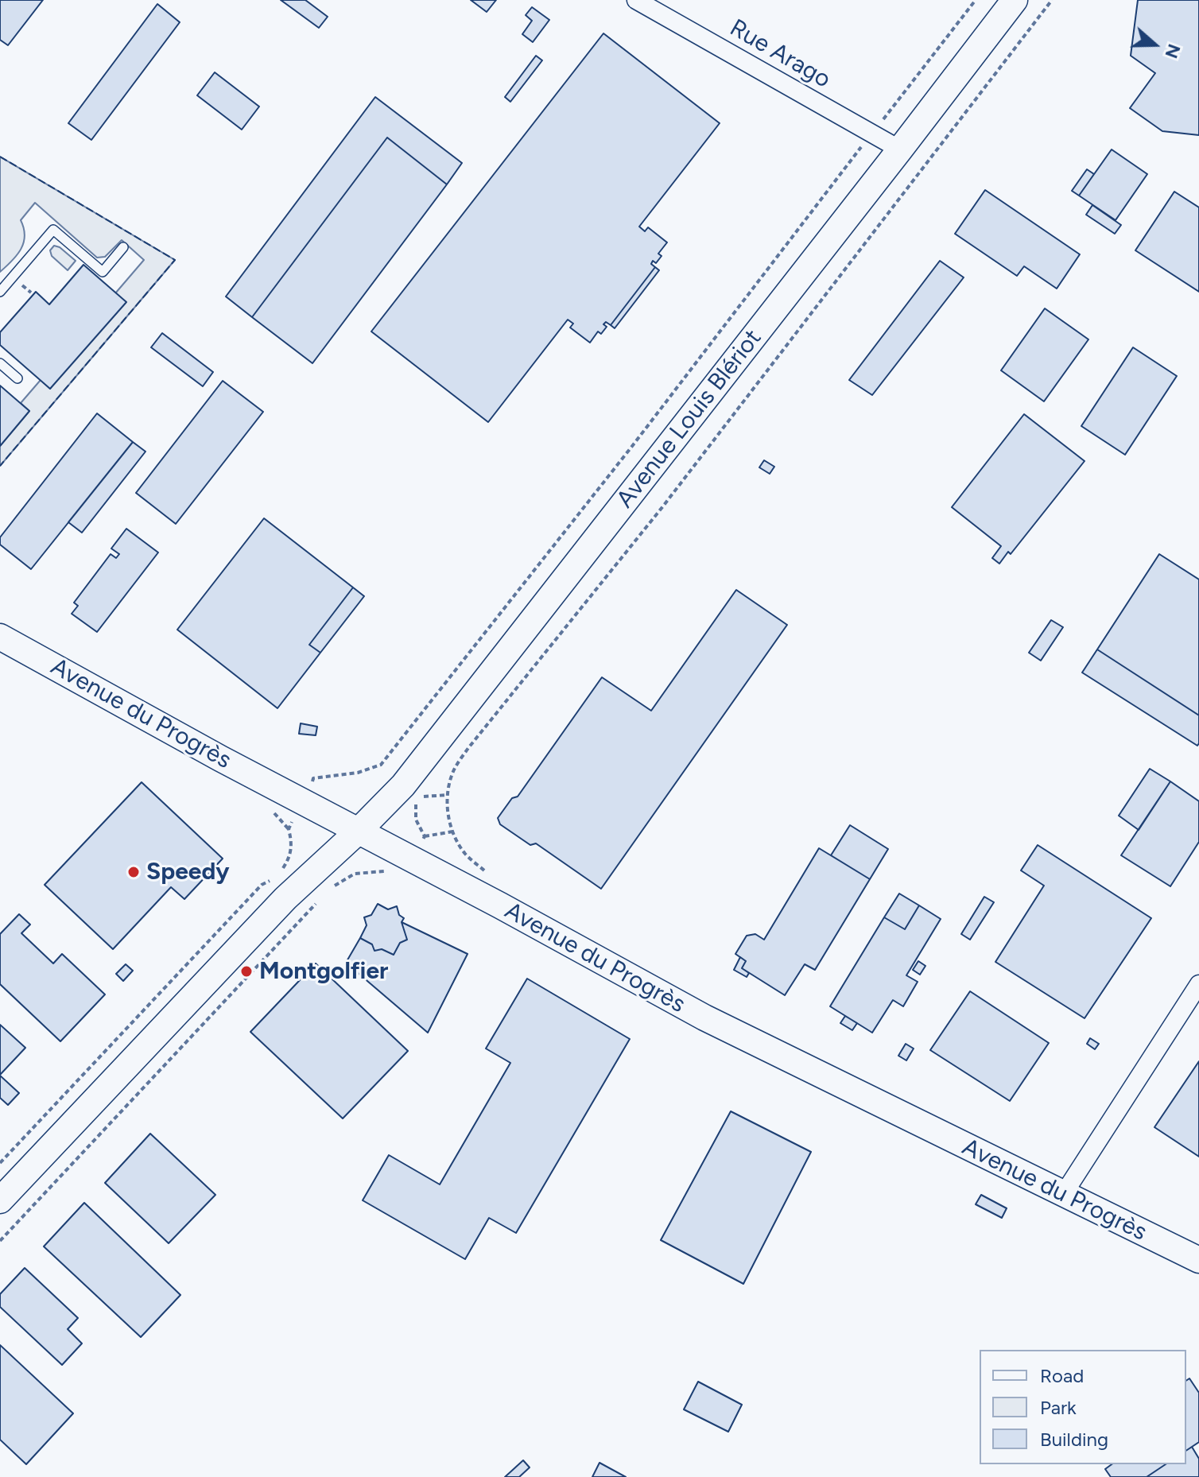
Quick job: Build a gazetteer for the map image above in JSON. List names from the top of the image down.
{
  "streets": {
    "street": ["Rue Arago", "Avenue Louis Blériot", "Avenue du Progrès"]
  },
  "crossings": [
    ["Rue Arago", "Avenue Louis Blériot"],
    ["Avenue Louis Blériot", "Avenue du Progrès"]
  ],
  "places": ["Speedy", "Montgolfier"],
  "legend": ["Road", "Park", "Building"],
  "north": "right"
}
